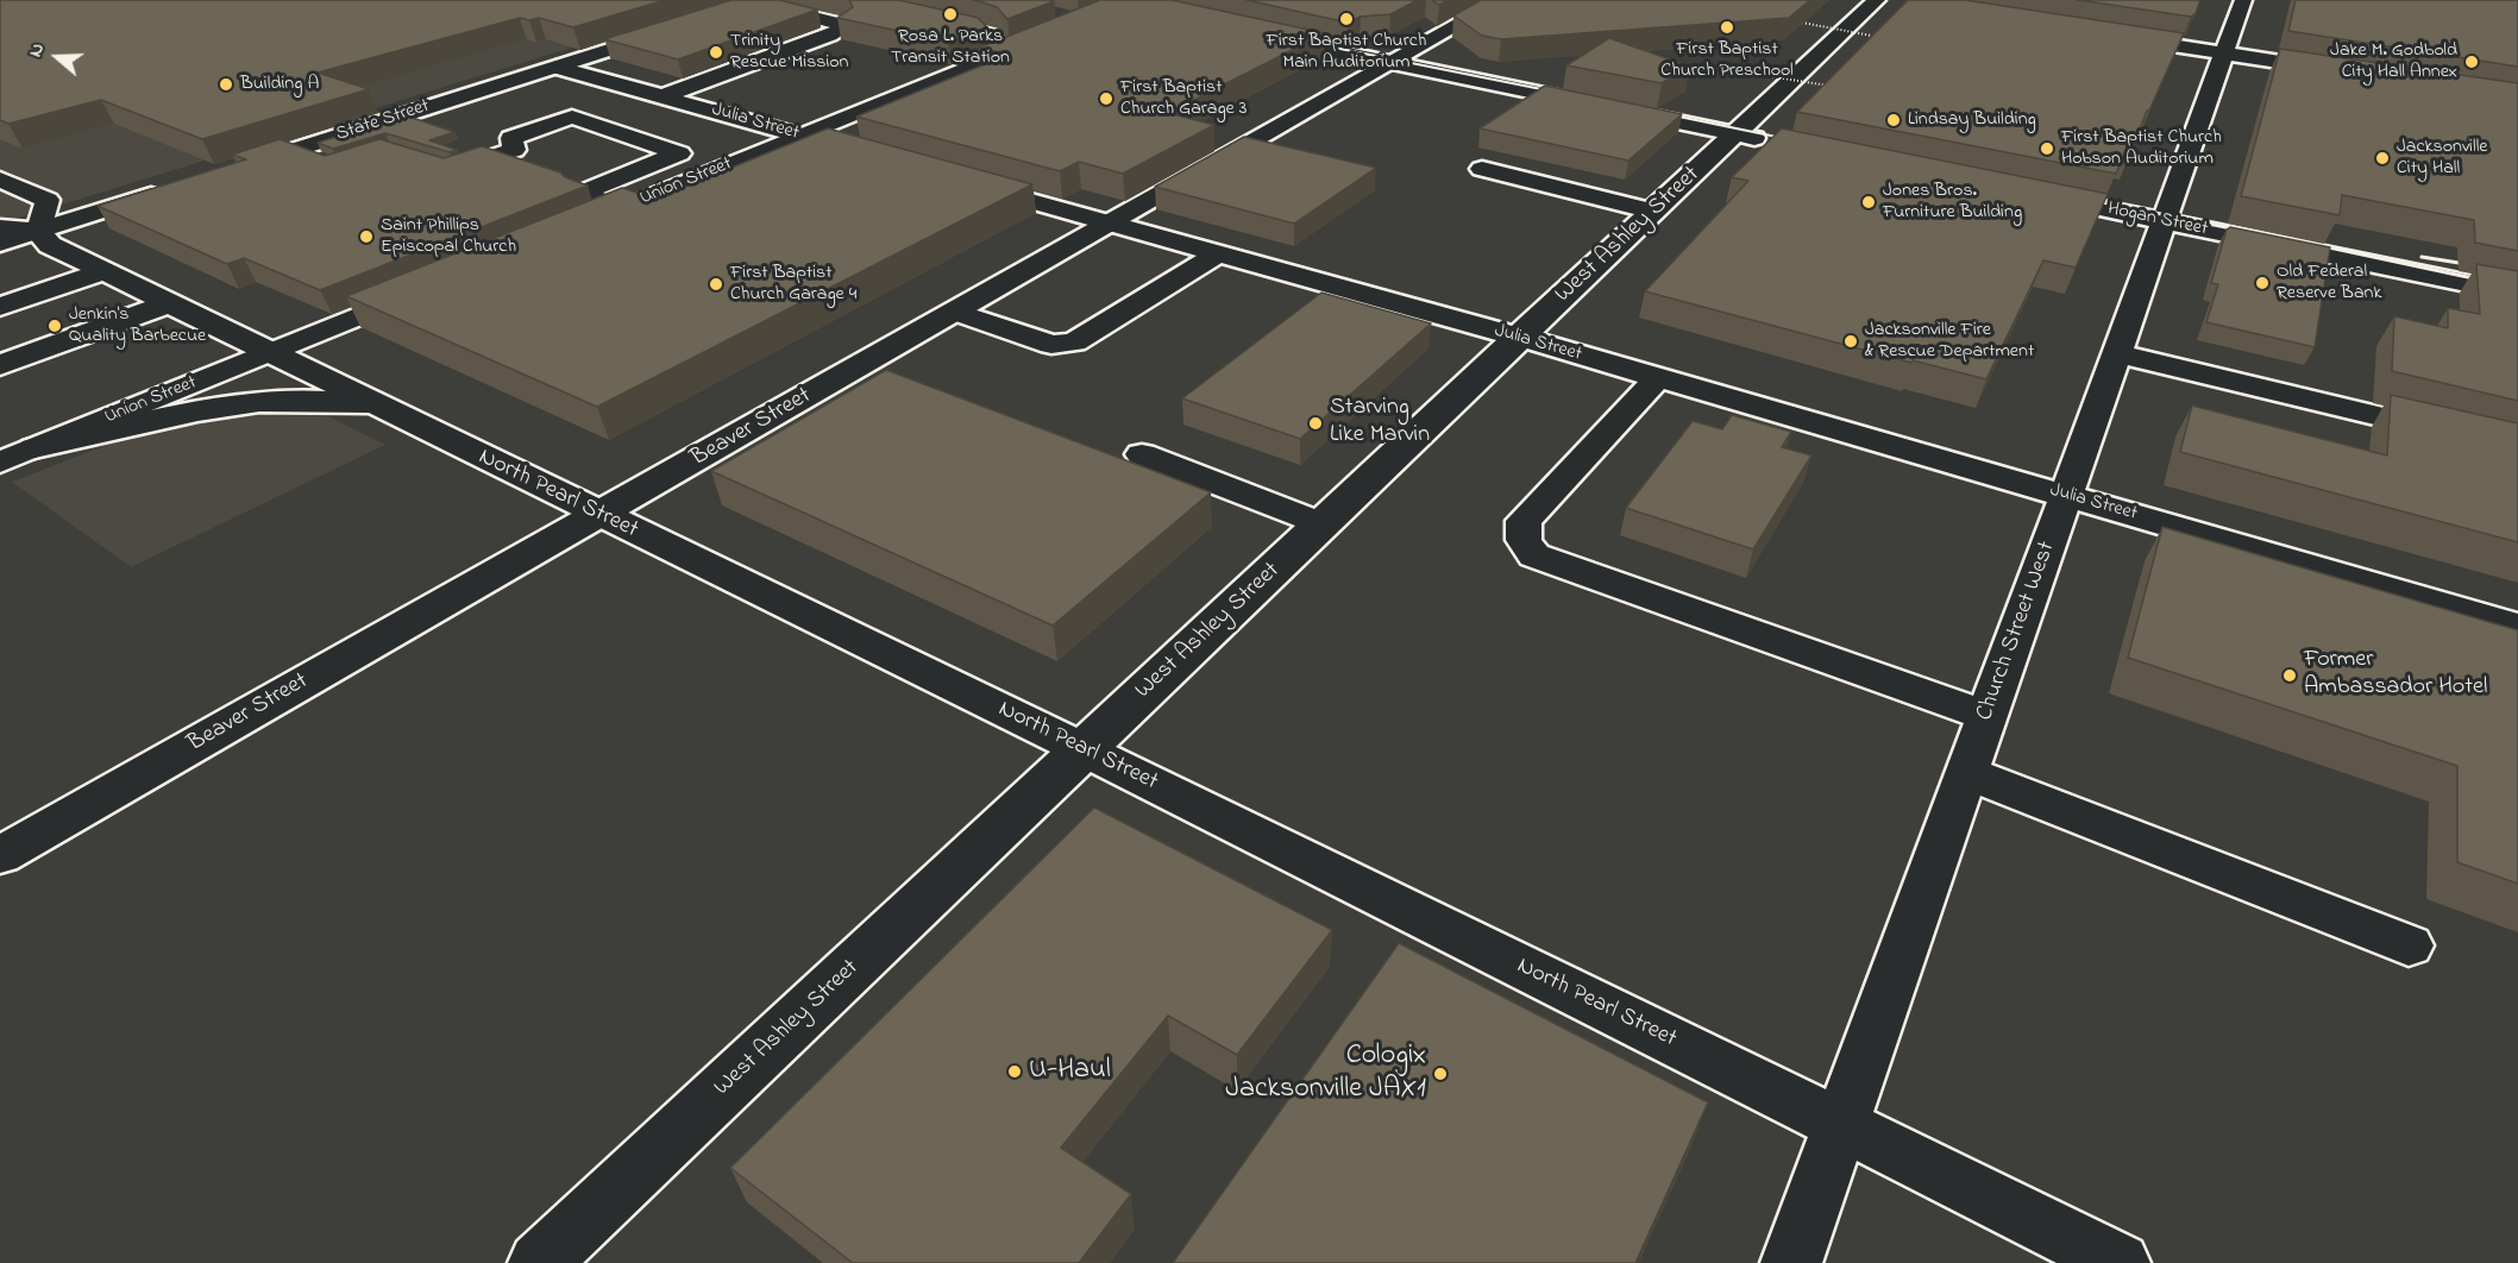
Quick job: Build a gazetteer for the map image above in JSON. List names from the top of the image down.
{
  "streets": {
    "street": [
      "State Street",
      "Julia Street",
      "Union Street",
      "Hogan Street",
      "West Ashley Street",
      "Beaver Street",
      "North Pearl Street",
      "Church Street West"
    ]
  },
  "crossings": [
    ["State Street", "Julia Street"],
    ["Julia Street", "Union Street"],
    ["Julia Street", "West Ashley Street"],
    ["Julia Street", "Beaver Street"],
    ["Julia Street", "Church Street West"],
    ["Union Street", "North Pearl Street"],
    ["Hogan Street", "Church Street West"],
    ["West Ashley Street", "North Pearl Street"],
    ["Beaver Street", "North Pearl Street"],
    ["North Pearl Street", "Church Street West"]
  ],
  "places": [
    "Rosa L. Parks Transit Station",
    "First Baptist Church Main Auditorium",
    "First Baptist Church Preschool",
    "Trinity Rescue Mission",
    "Jake M. Godbold City Hall Annex",
    "Building A",
    "First Baptist Church Garage 3",
    "Lindsay Building",
    "First Baptist Church Hobson Auditorium",
    "Jacksonville City Hall",
    "Jones Bros. Furniture Building",
    "Saint Phillips Episcopal Church",
    "Old Federal Reserve Bank",
    "First Baptist Church Garage 4",
    "Jenkin's Quality Barbecue",
    "Jacksonville Fire & Rescue Department",
    "Starving Like Marvin",
    "Former Ambassador Hotel",
    "U-Haul",
    "Cologix Jacksonville JAX1"
  ],
  "north": "left"
}
